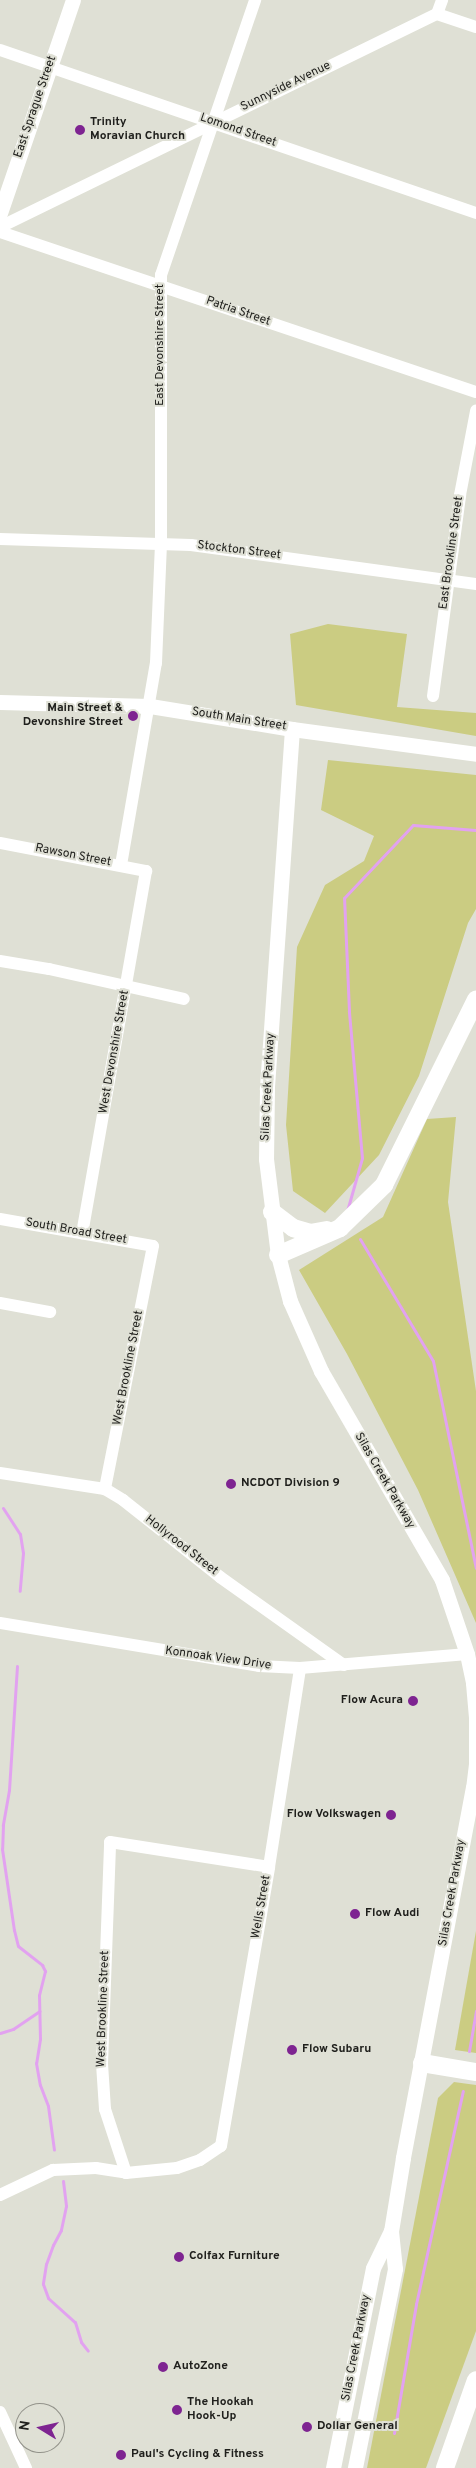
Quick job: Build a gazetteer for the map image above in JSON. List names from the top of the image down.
{
  "streets": {
    "main road": ["East Sprague Street", "South Main Street", "Silas Creek Parkway"],
    "street": [
      "Sunnyside Avenue",
      "Lomond Street",
      "Patria Street",
      "East Devonshire Street",
      "Stockton Street",
      "East Brookline Street",
      "Rawson Street",
      "West Devonshire Street",
      "South Broad Street",
      "West Brookline Street",
      "Hollyrood Street",
      "Konnoak View Drive",
      "Wells Street"
    ]
  },
  "crossings": [
    ["Sunnyside Avenue", "Lomond Street"],
    ["Sunnyside Avenue", "East Devonshire Street"],
    ["East Sprague Street", "Lomond Street"],
    ["Lomond Street", "East Devonshire Street"],
    ["Patria Street", "East Devonshire Street"],
    ["East Devonshire Street", "Stockton Street"],
    ["East Devonshire Street", "South Main Street"],
    ["Stockton Street", "East Brookline Street"],
    ["South Main Street", "Silas Creek Parkway"],
    ["Rawson Street", "West Devonshire Street"],
    ["West Devonshire Street", "South Broad Street"],
    ["Silas Creek Parkway", "Konnoak View Drive"],
    ["South Broad Street", "West Brookline Street"],
    ["West Brookline Street", "Hollyrood Street"],
    ["West Brookline Street", "Wells Street"],
    ["Hollyrood Street", "Konnoak View Drive"],
    ["Konnoak View Drive", "Wells Street"]
  ],
  "places": [
    "Trinity Moravian Church",
    "Main Street & Devonshire Street",
    "NCDOT Division 9",
    "Flow Acura",
    "Flow Volkswagen",
    "Flow Audi",
    "Flow Subaru",
    "Colfax Furniture",
    "AutoZone",
    "The Hookah Hook-Up",
    "Dollar General",
    "Paul's Cycling & Fitness"
  ],
  "north": "left"
}
